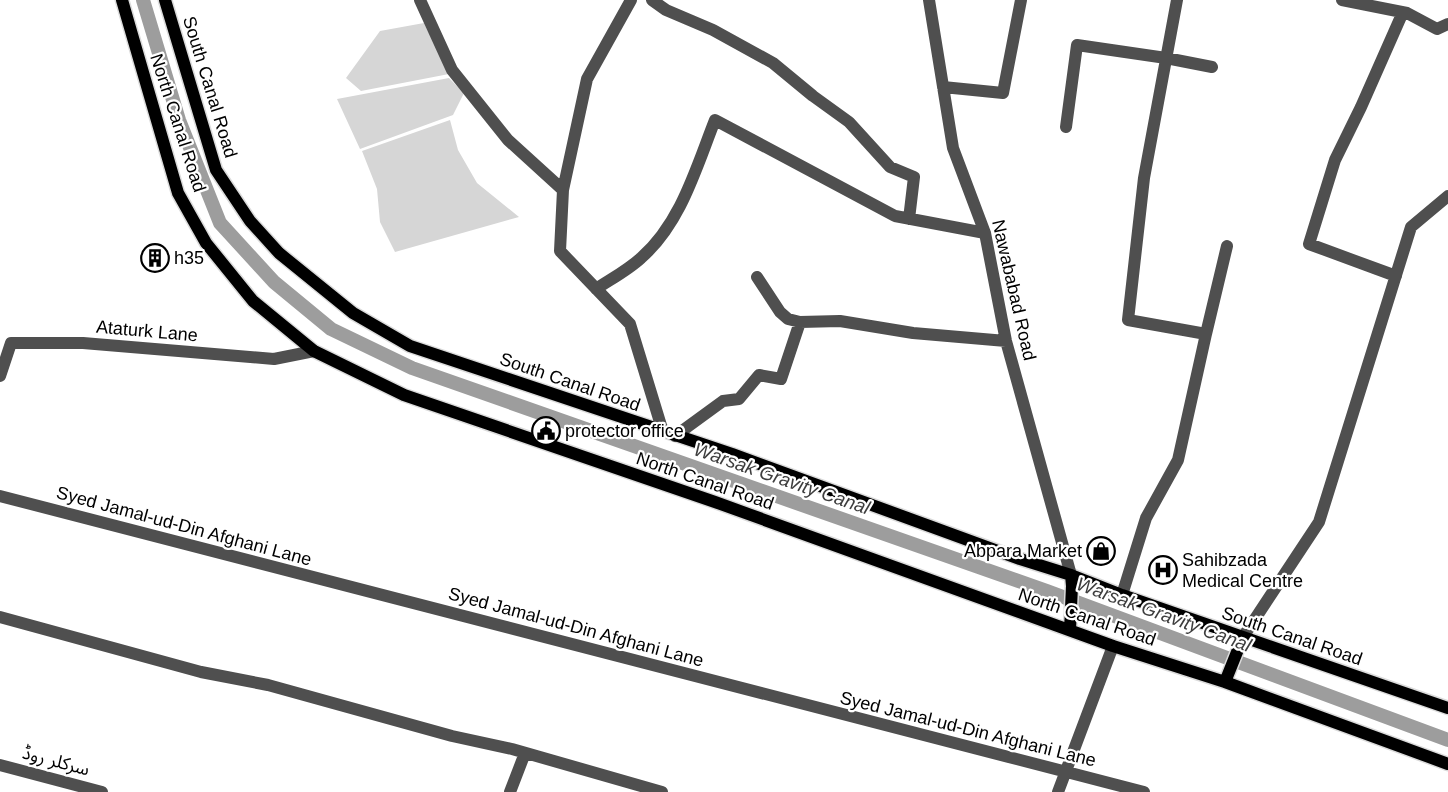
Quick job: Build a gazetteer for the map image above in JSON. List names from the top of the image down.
{
  "streets": {
    "main road": ["South Canal Road", "North Canal Road"],
    "street": [
      "Nawababad Road",
      "Ataturk Lane",
      "Syed Jamal-ud-Din Afghani Lane",
      "سرکلر روڈ"
    ]
  },
  "crossings": [
    ["South Canal Road", "Nawababad Road"],
    ["North Canal Road", "Ataturk Lane"]
  ],
  "water": ["Warsak Gravity Canal"],
  "places": {
    "building": ["h35"],
    "public building": ["protector office"],
    "shop": ["Abpara Market"],
    "hospital": ["Sahibzada Medical Centre"]
  }
}
